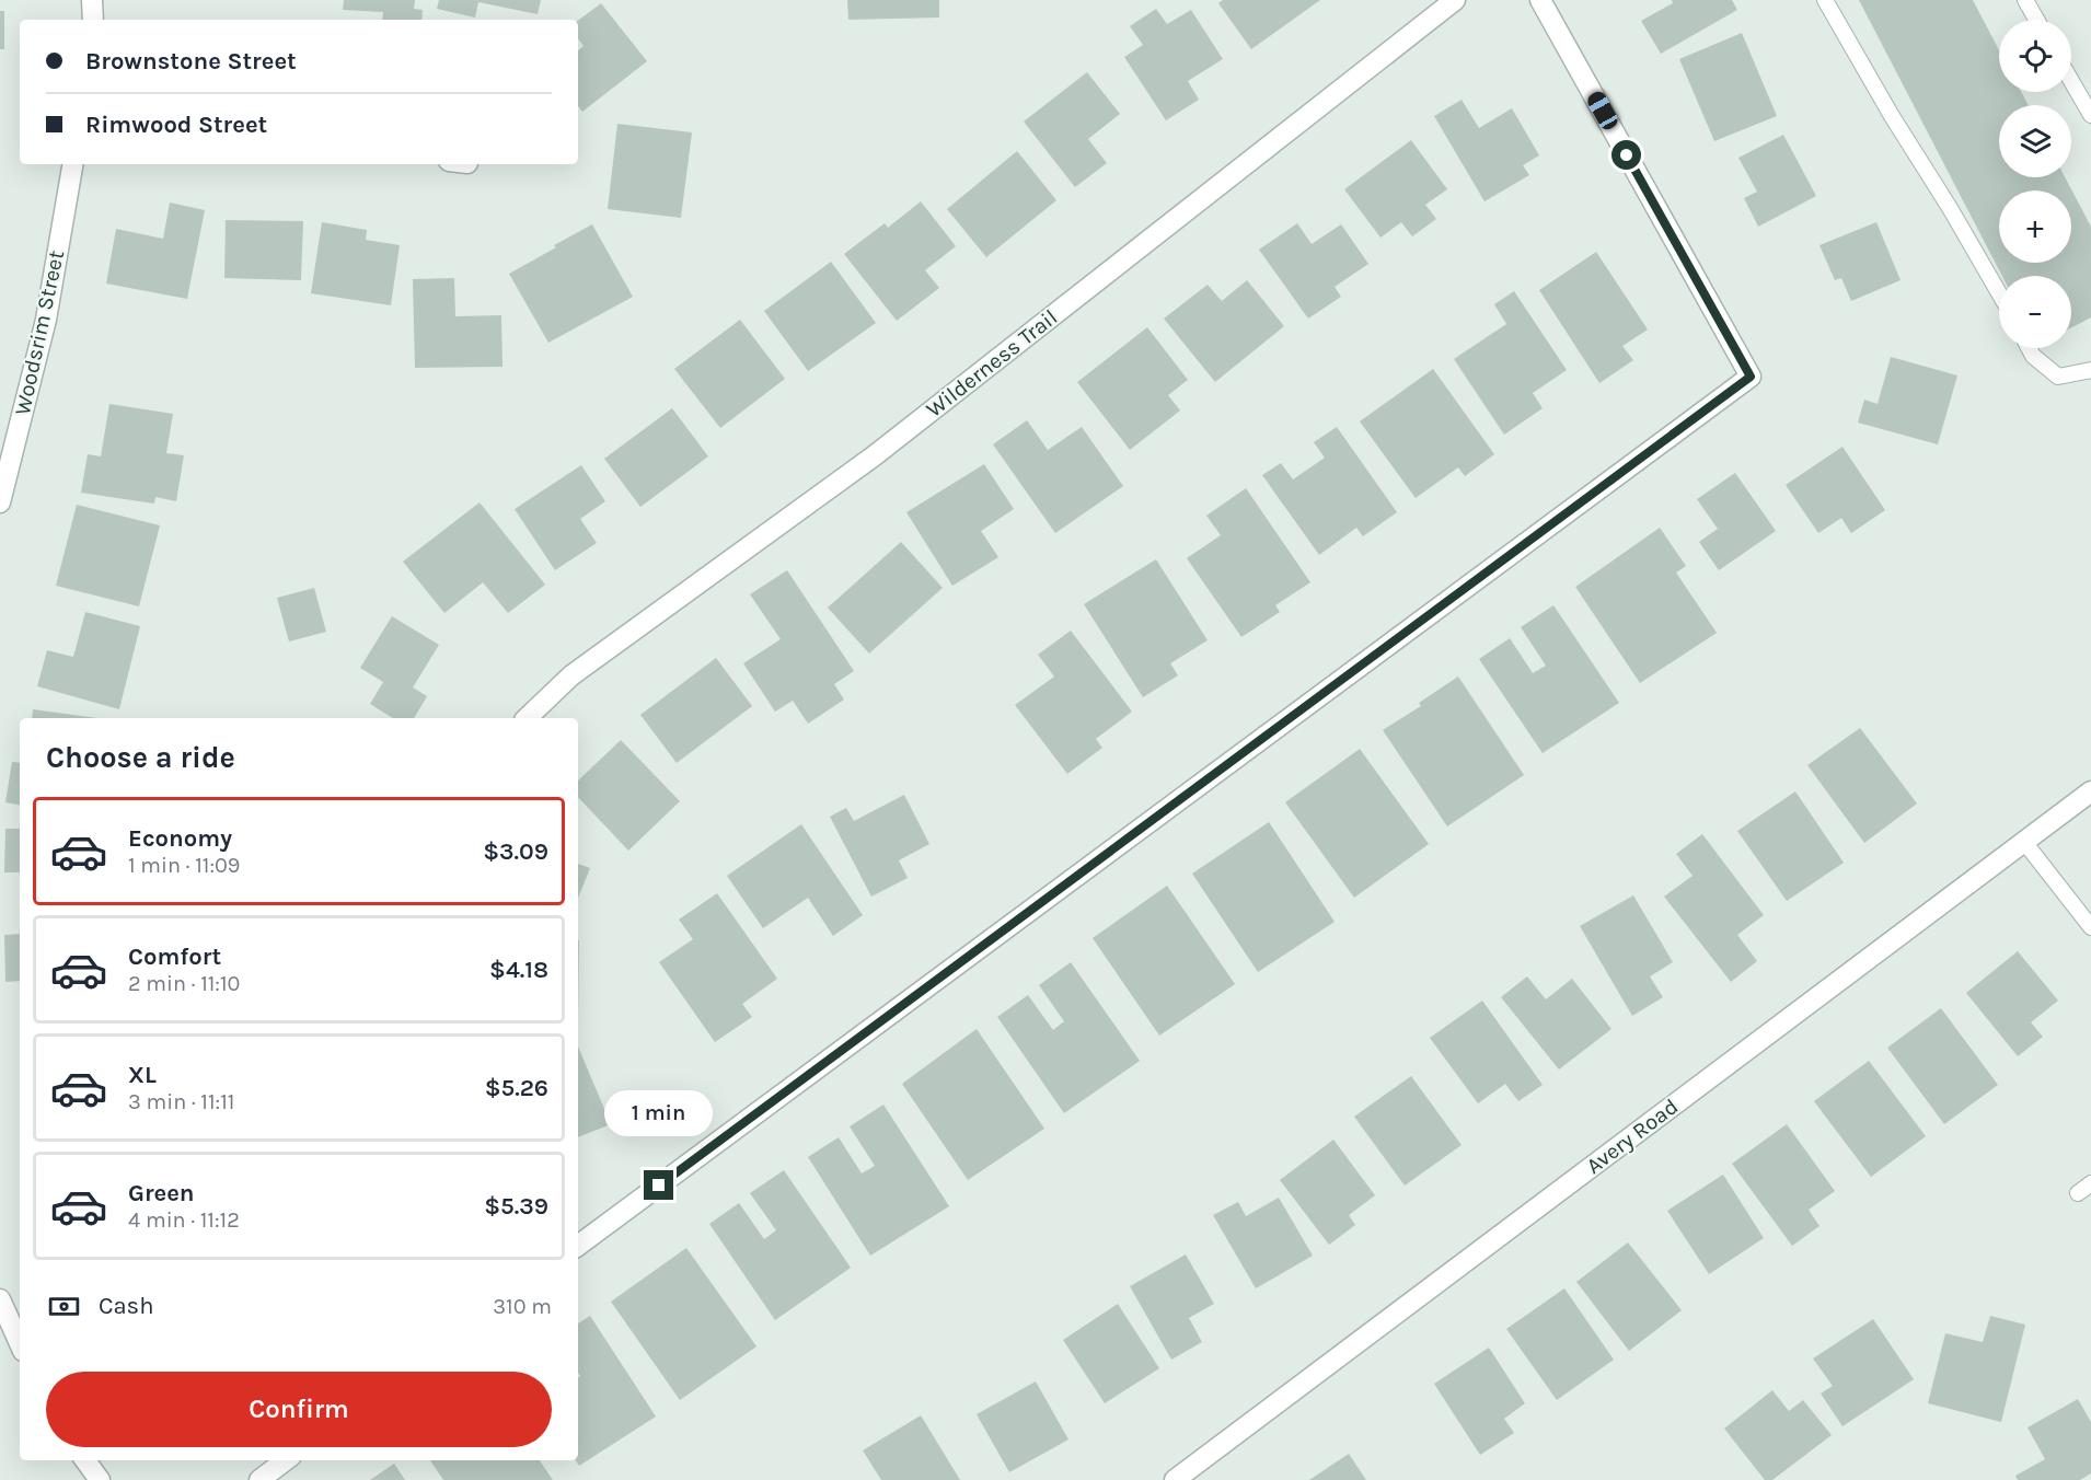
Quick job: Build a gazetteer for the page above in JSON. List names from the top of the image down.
{
  "streets": {
    "street": ["Woodsrim Street", "Wilderness Trail", "Avery Road"]
  },
  "page": {
    "map_buttons": ["+", "−"],
    "banner": ["Brownstone Street", "Rimwood Street"],
    "heading": "Choose a ride",
    "list": [
      {
        "name": "Economy",
        "note": "1 min · 11:09",
        "value": "$3.09"
      },
      {
        "name": "Comfort",
        "note": "2 min · 11:10",
        "value": "$4.18"
      },
      {
        "name": "XL",
        "note": "3 min · 11:11",
        "value": "$5.26"
      },
      {
        "name": "Green",
        "note": "4 min · 11:12",
        "value": "$5.39"
      }
    ],
    "bubble": "1 min",
    "pay": ["Cash", "310 m"],
    "buttons": "Confirm"
  }
}
